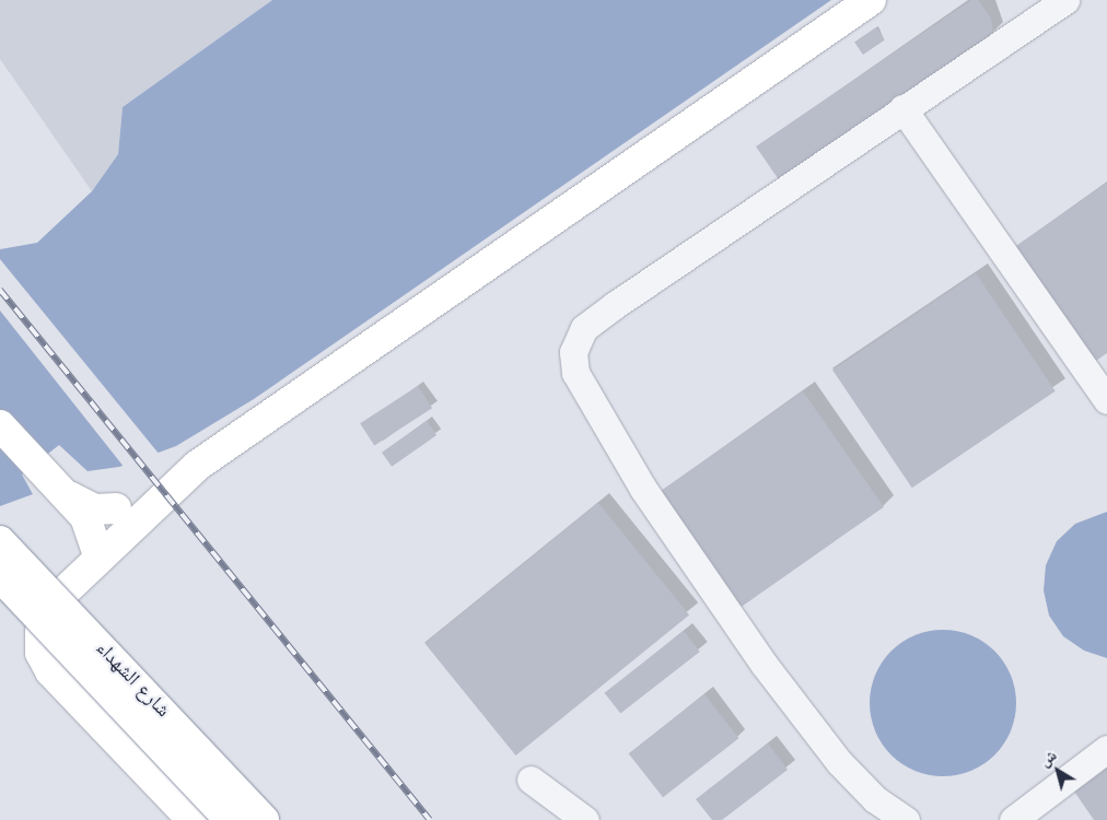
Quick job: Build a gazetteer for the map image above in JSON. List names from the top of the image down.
{
  "streets": {
    "main road": ["شارع الشهداء"]
  },
  "north": "top left"
}
